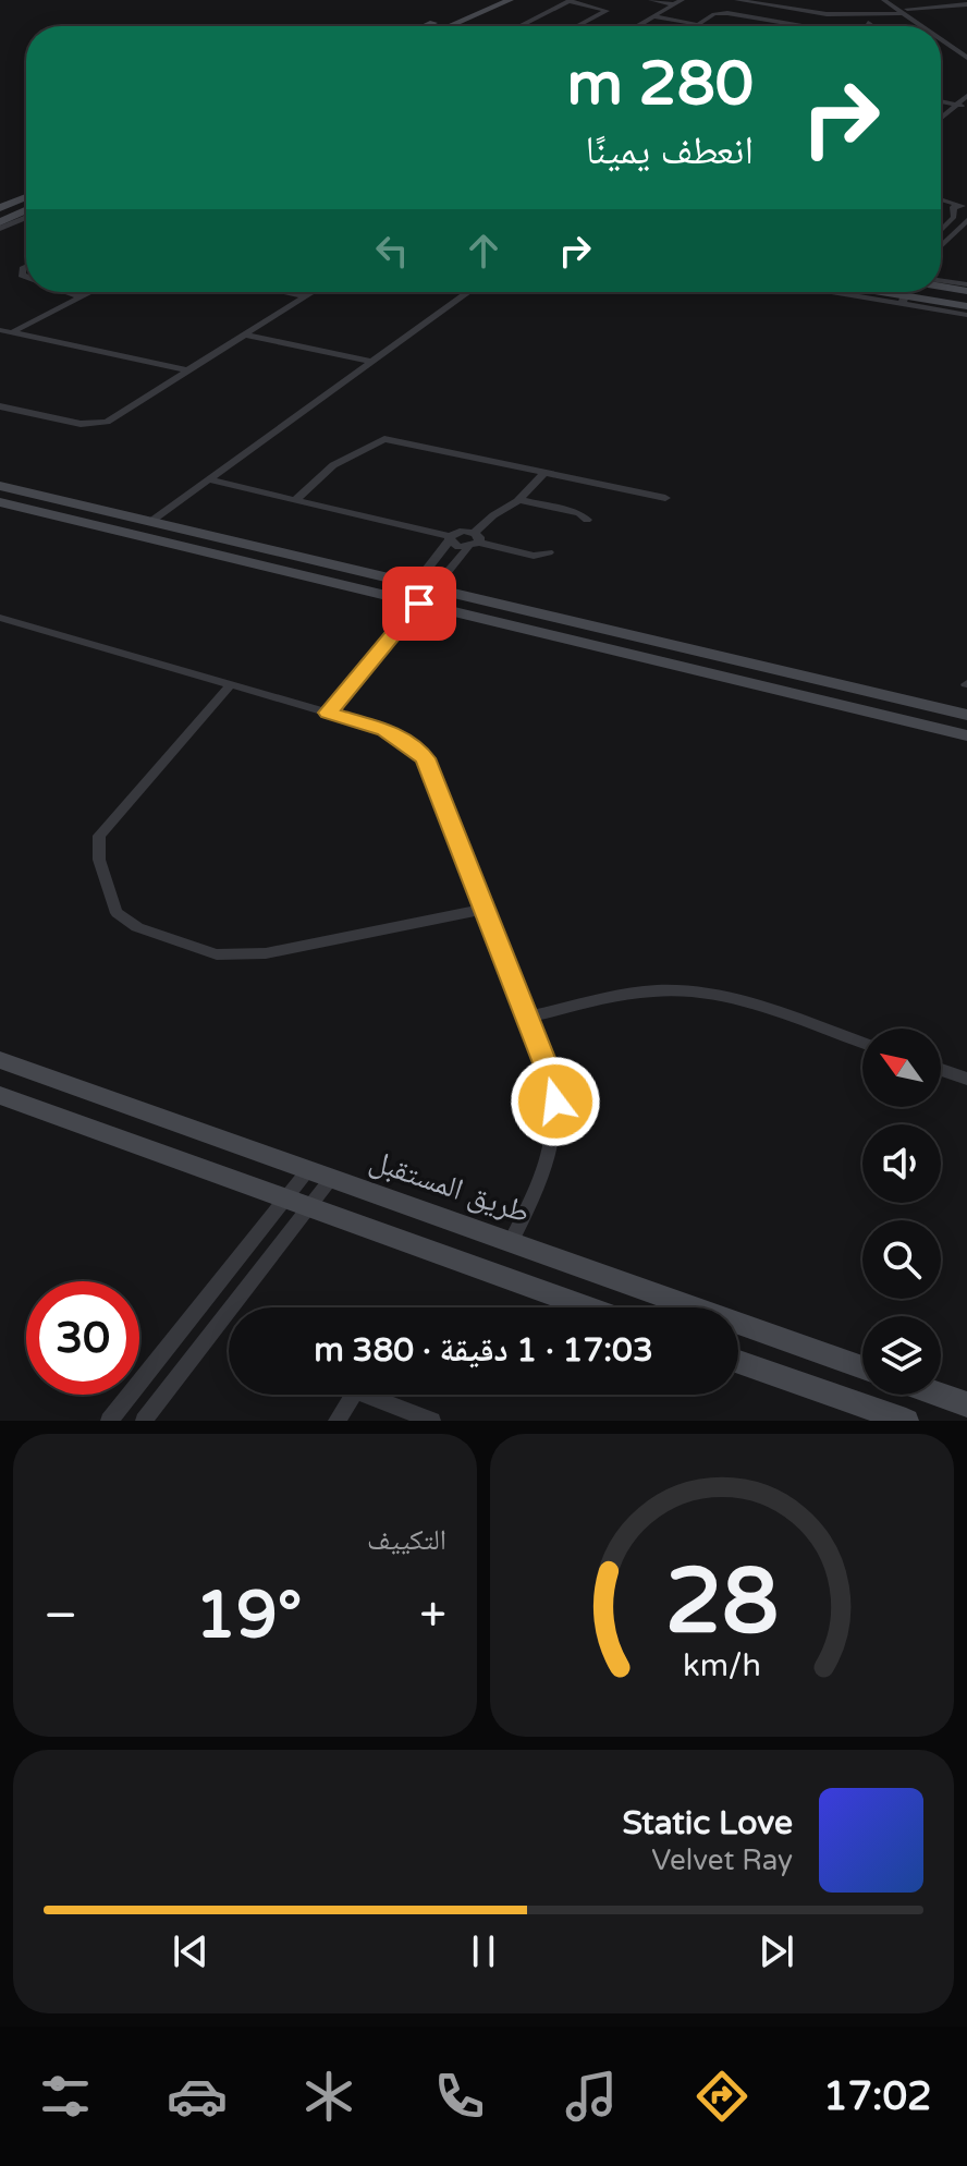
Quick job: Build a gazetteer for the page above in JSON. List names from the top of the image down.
{
  "streets": {
    "street": ["طريق المستقبل"]
  },
  "north": "top left",
  "page": {
    "turn": ["280 m", "انعطف يمينًا"],
    "limit": "30",
    "trip": "17:03 · 1 دقيقة · 380 m",
    "tile": "التكييف",
    "heat": ["−", "19°", "+"],
    "song": ["Static Love", "Velvet Ray"],
    "tabs": "17:02",
    "gauge": ["28", "km/h"]
  }
}
